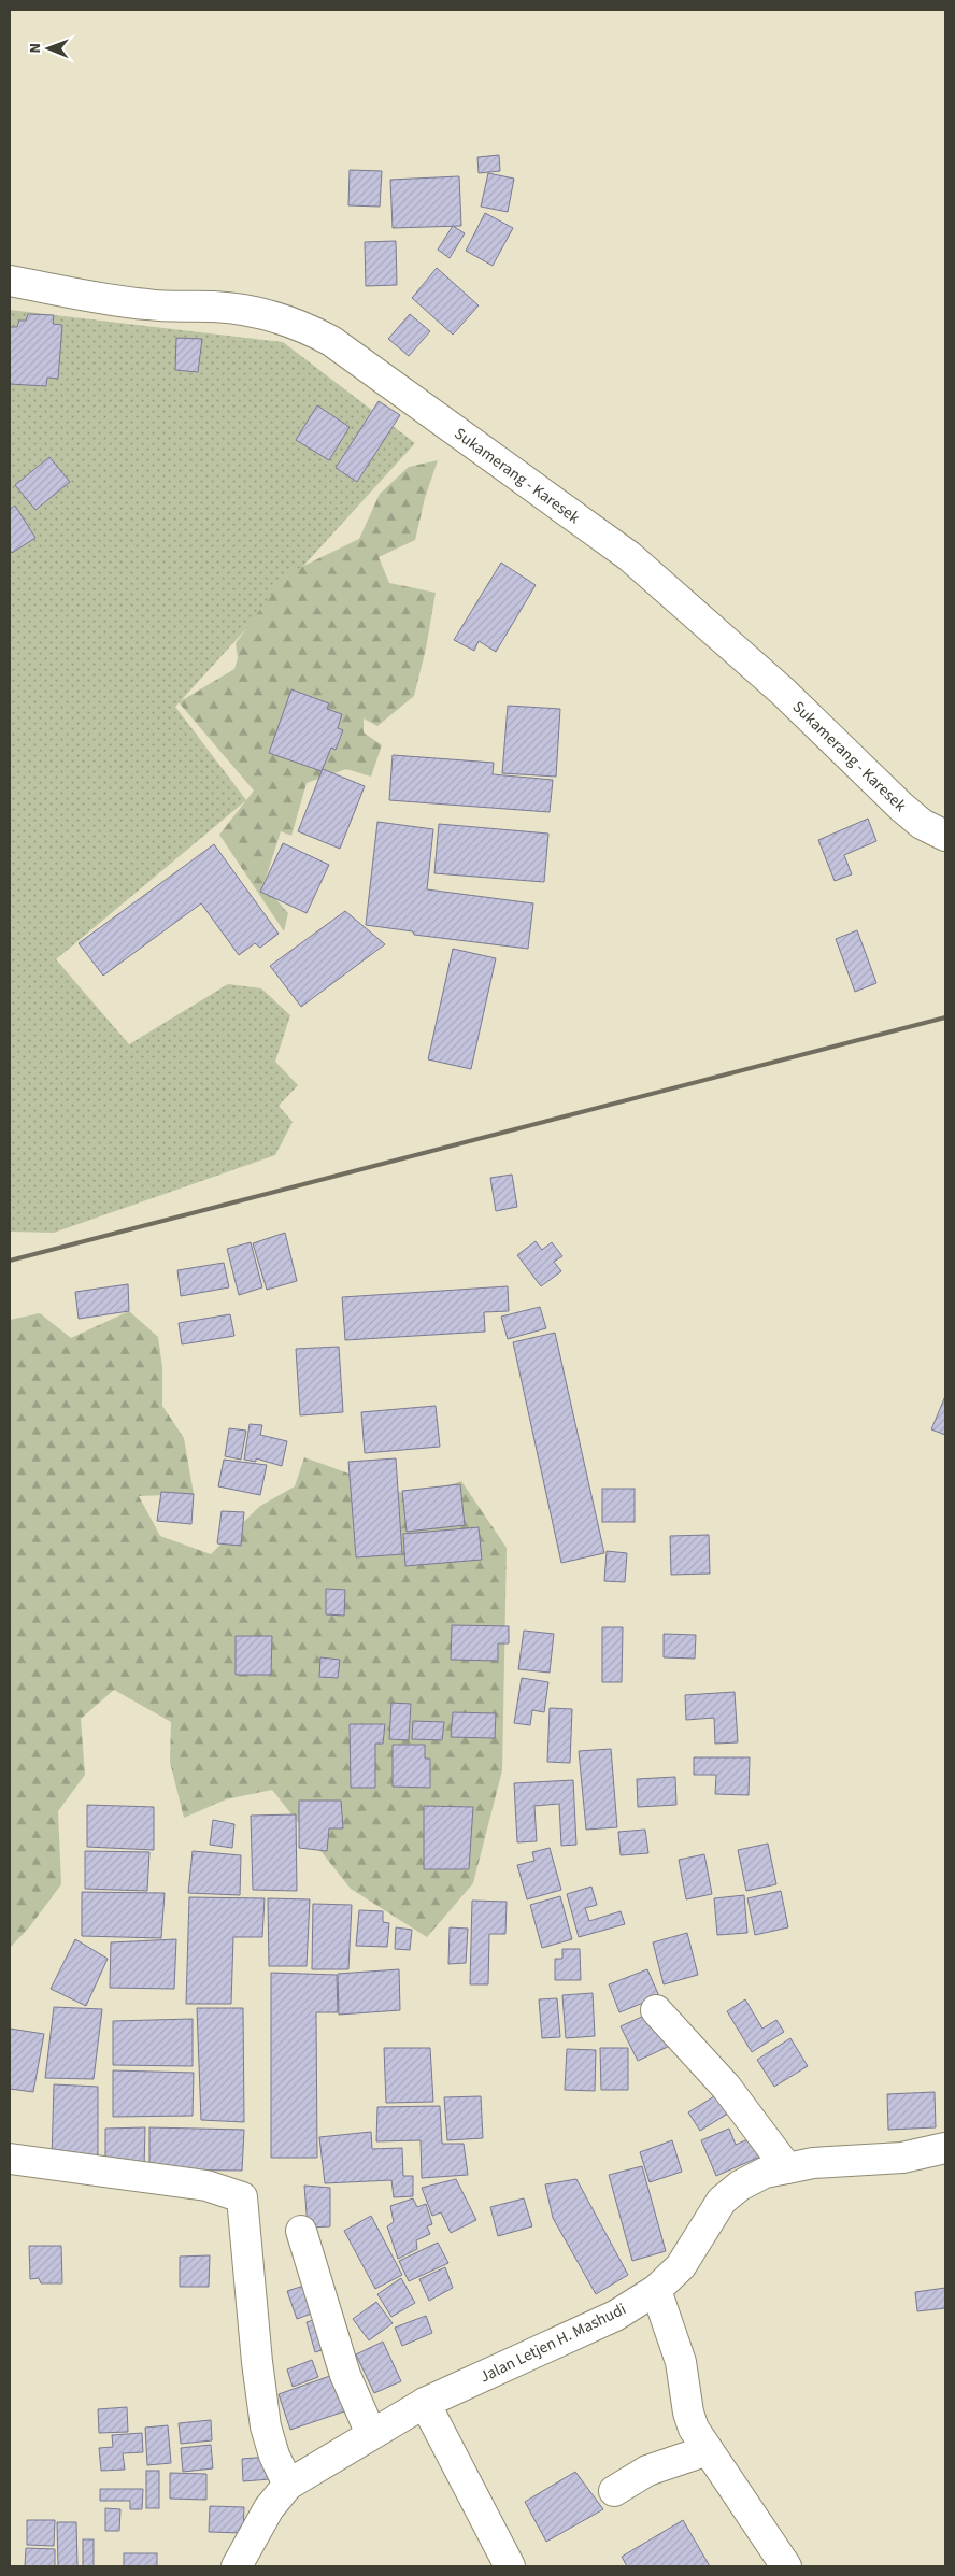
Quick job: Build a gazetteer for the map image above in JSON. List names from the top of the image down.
{
  "streets": {
    "street": ["Sukamerang - Karesek", "Jalan Letjen H. Mashudi"]
  },
  "north": "left"
}
